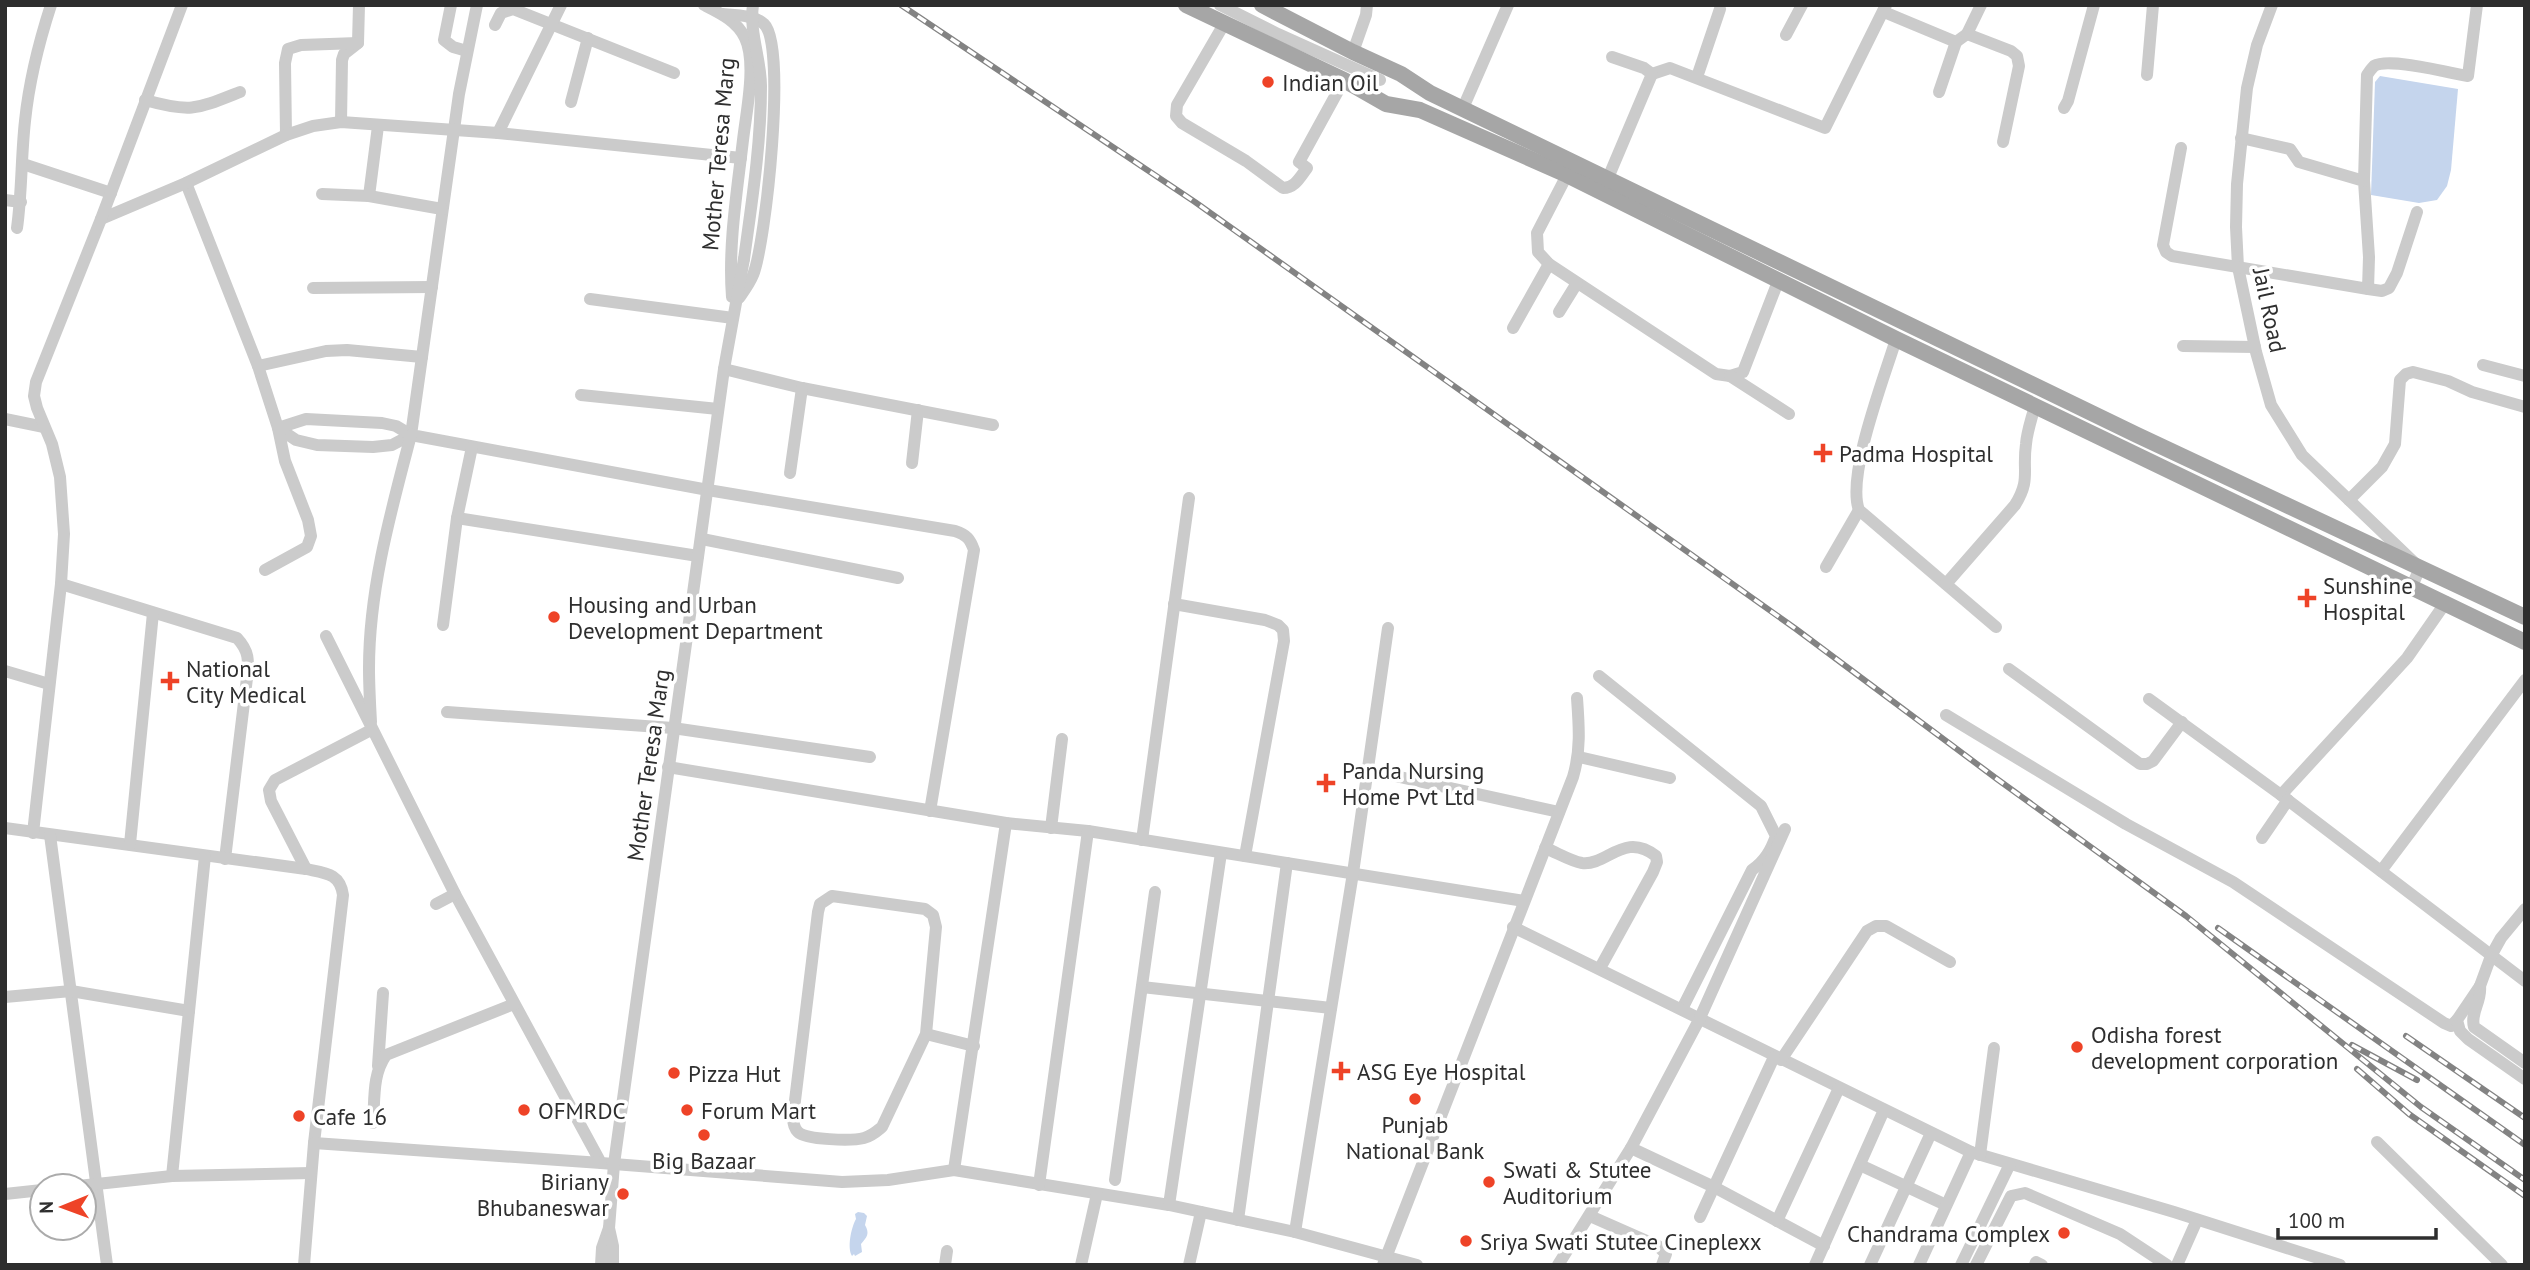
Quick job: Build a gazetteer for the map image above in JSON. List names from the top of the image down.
{
  "streets": {
    "street": ["Mother Teresa Marg", "Jail Road"]
  },
  "places": {
    "other": [
      "Indian Oil",
      "Housing and Urban Development Department",
      "Odisha forest development corporation",
      "Pizza Hut",
      "Punjab National Bank",
      "OFMRDC",
      "Forum Mart",
      "Cafe 16",
      "Big Bazaar",
      "Swati & Stutee Auditorium",
      "Biriany Bhubaneswar",
      "Chandrama Complex",
      "Sriya Swati Stutee Cineplexx"
    ],
    "health": [
      "Padma Hospital",
      "Sunshine Hospital",
      "National City Medical",
      "Panda Nursing Home Pvt Ltd",
      "ASG Eye Hospital"
    ]
  },
  "scale_bar": "100 m",
  "north": "left"
}
